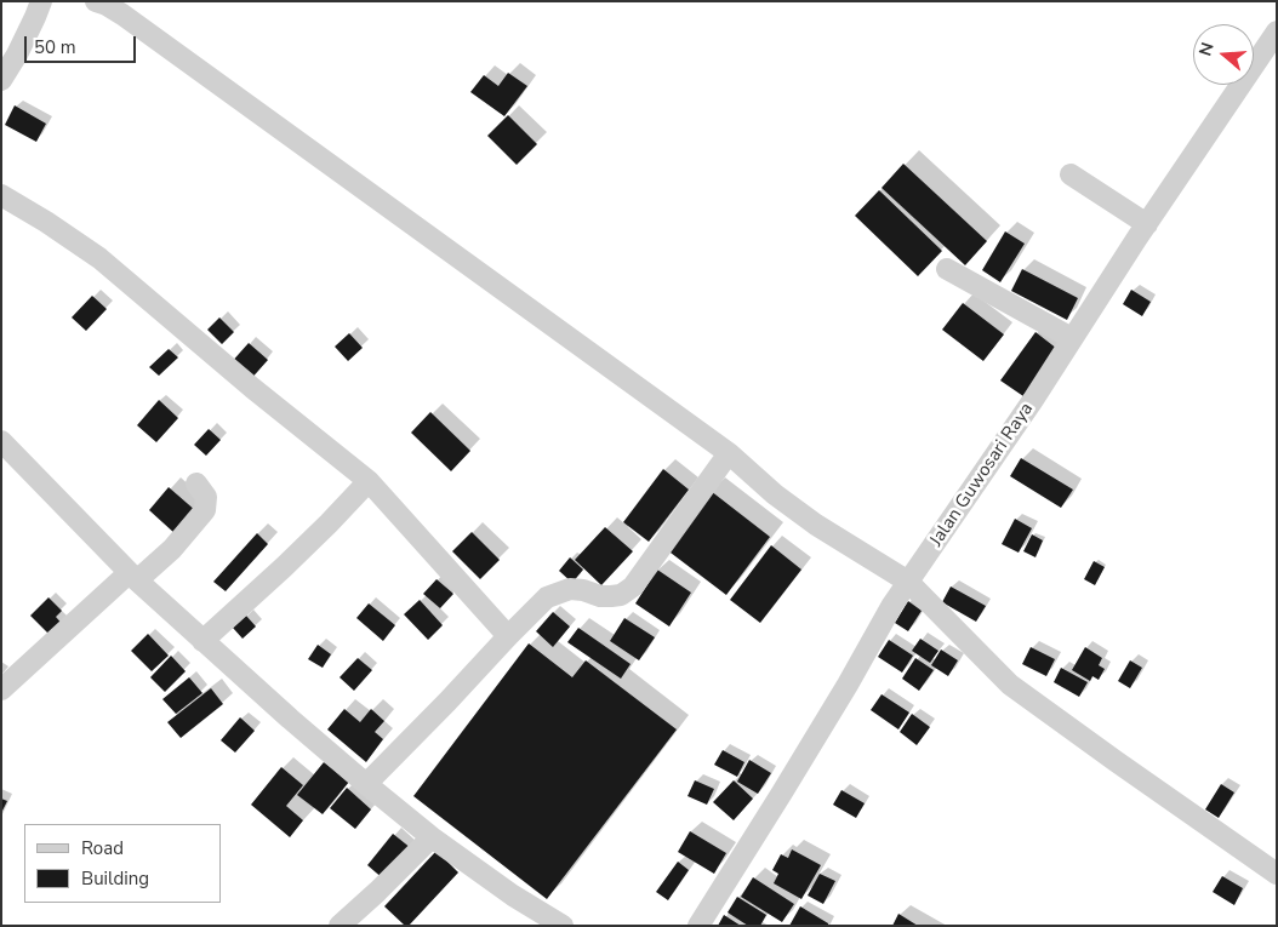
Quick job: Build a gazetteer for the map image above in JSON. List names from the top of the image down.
{
  "streets": {
    "street": ["Jalan Guwosari Raya"]
  },
  "legend": ["Road", "Building"],
  "scale_bar": "50 m",
  "north": "left"
}
